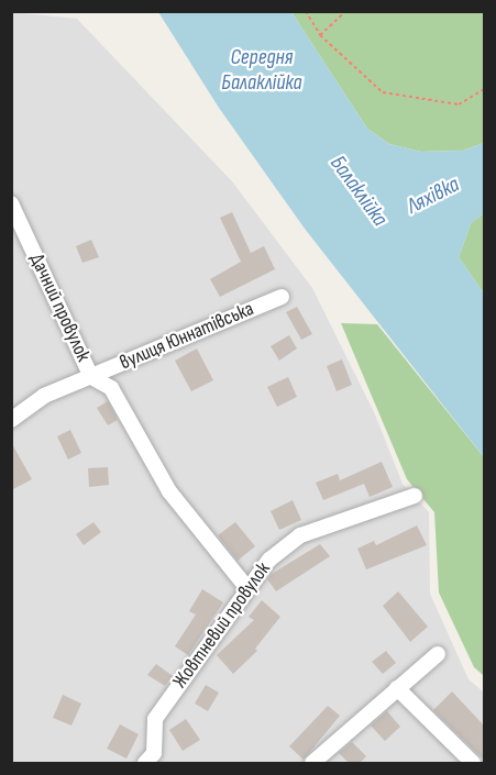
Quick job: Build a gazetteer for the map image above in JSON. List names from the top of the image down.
{
  "streets": {
    "street": ["Дачний провулок", "вулиця Юннатівська", "Жовтневий провулок"]
  },
  "crossings": [
    ["Дачний провулок", "вулиця Юннатівська"],
    ["вулиця Юннатівська", "Жовтневий провулок"]
  ],
  "water": ["Середня Балаклійка", "Балаклійка", "Ляхівка"]
}
